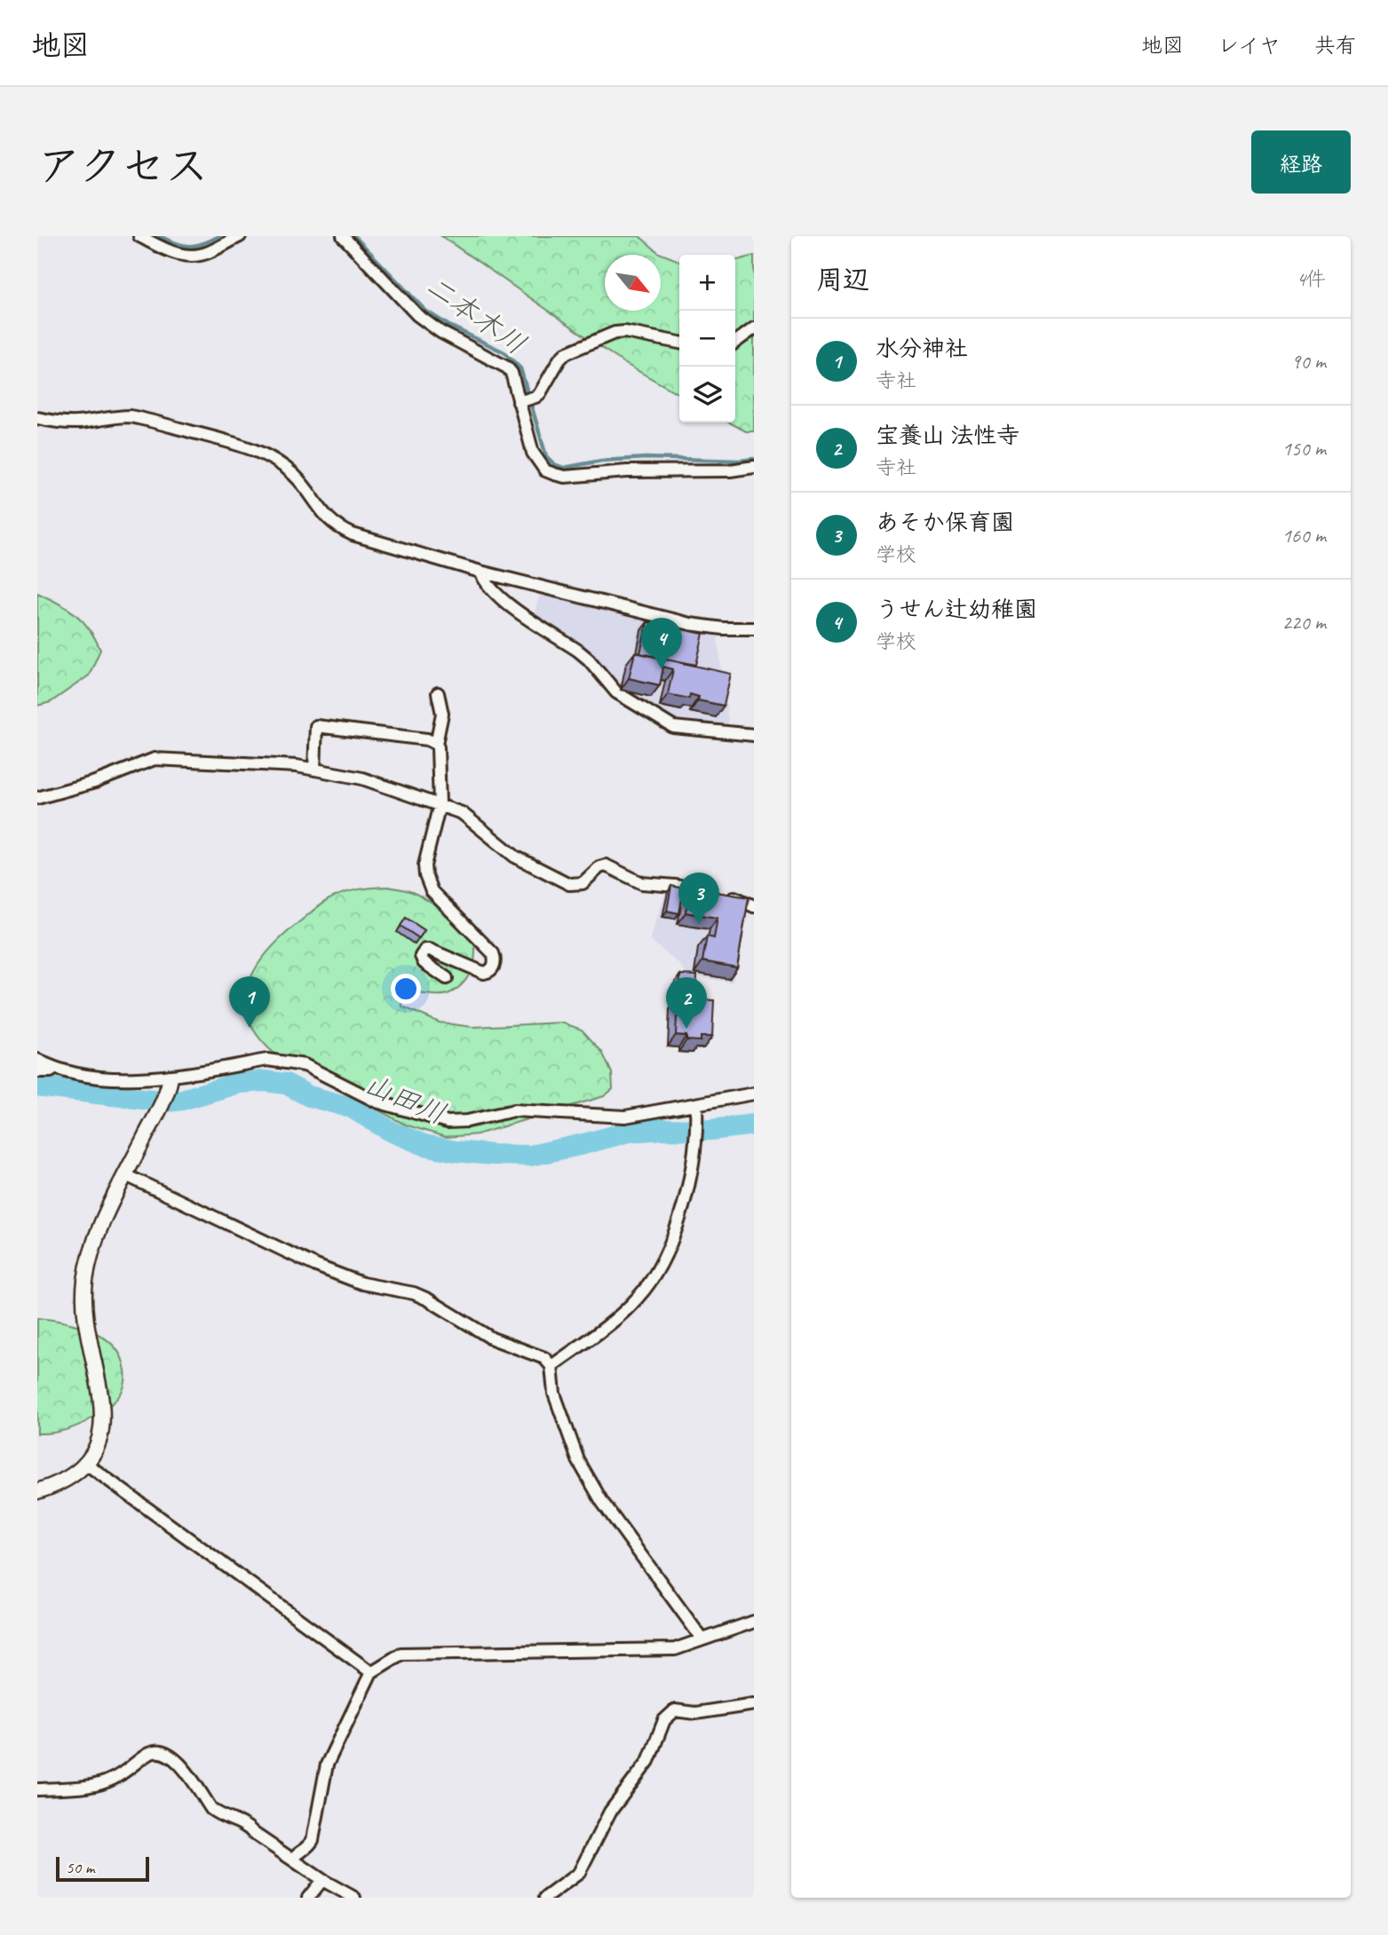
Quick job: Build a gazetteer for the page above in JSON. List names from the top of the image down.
{
  "water": ["二本木川", "山田川"],
  "scale_bar": "50 m",
  "north": "bottom right",
  "page": {
    "header": "地図",
    "nav": ["地図", "レイヤ", "共有"],
    "title": "アクセス",
    "buttons": "経路",
    "heading": ["周辺", "4件"],
    "map_buttons": ["+", "−"],
    "list": [
      {
        "mark": "1",
        "name": "水分神社",
        "note": "寺社",
        "value": "90 m"
      },
      {
        "mark": "2",
        "name": "宝養山 法性寺",
        "note": "寺社",
        "value": "150 m"
      },
      {
        "mark": "3",
        "name": "あそか保育園",
        "note": "学校",
        "value": "160 m"
      },
      {
        "mark": "4",
        "name": "うせん辻幼稚園",
        "note": "学校",
        "value": "220 m"
      }
    ],
    "pins": [
      "4",
      "3",
      "1",
      "2"
    ],
    "scale": "50 m"
  }
}
